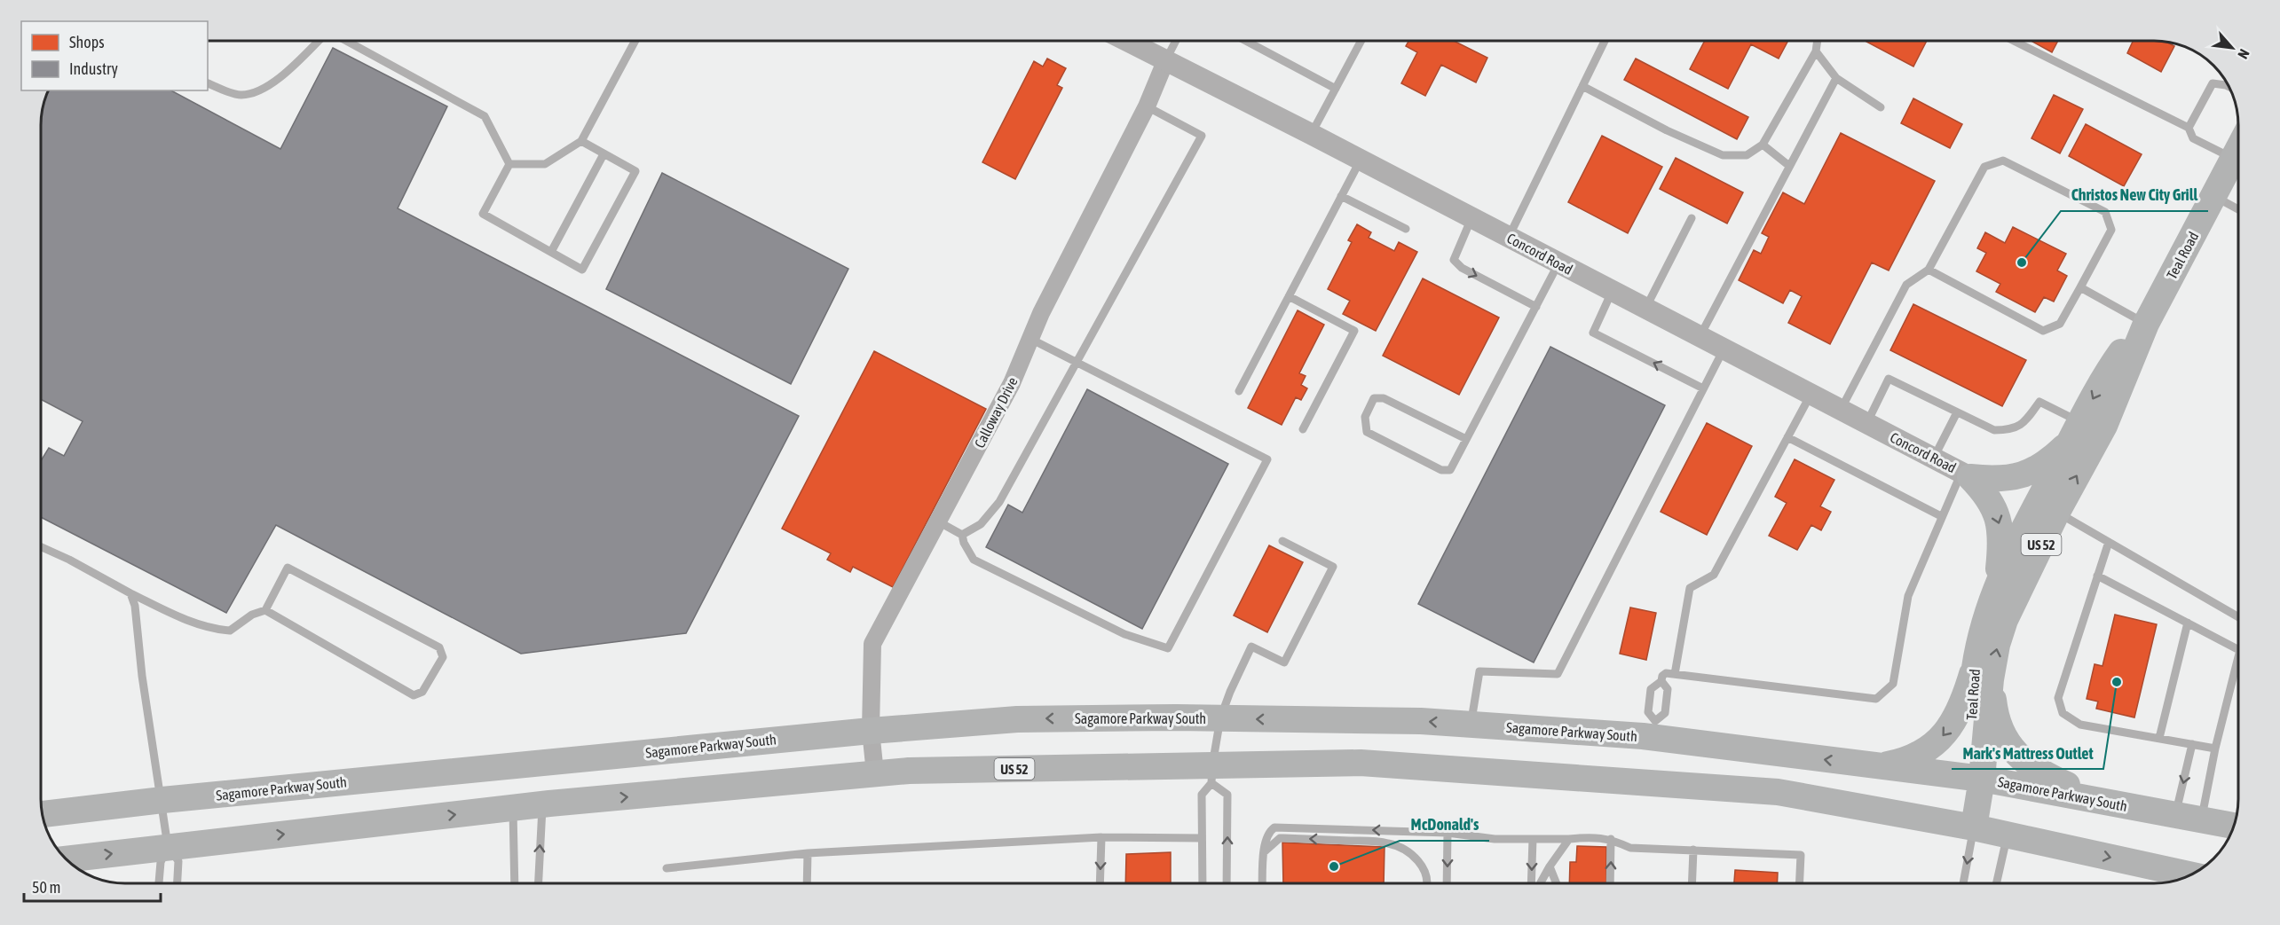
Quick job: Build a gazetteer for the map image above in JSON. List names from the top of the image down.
{
  "streets": {
    "main road": ["Teal Road", "US 52", "Sagamore Parkway South"],
    "street": ["Concord Road", "Calloway Drive"]
  },
  "crossings": [
    ["Concord Road", "Calloway Drive"],
    ["Teal Road", "US 52"],
    ["Teal Road", "Sagamore Parkway South"],
    ["Calloway Drive", "US 52"],
    ["Calloway Drive", "Sagamore Parkway South"],
    ["US 52", "Sagamore Parkway South"]
  ],
  "places": ["Christos New City Grill", "Mark's Mattress Outlet", "McDonald's"],
  "legend": ["Shops", "Industry"],
  "scale_bar": "50 m",
  "north": "bottom right"
}
